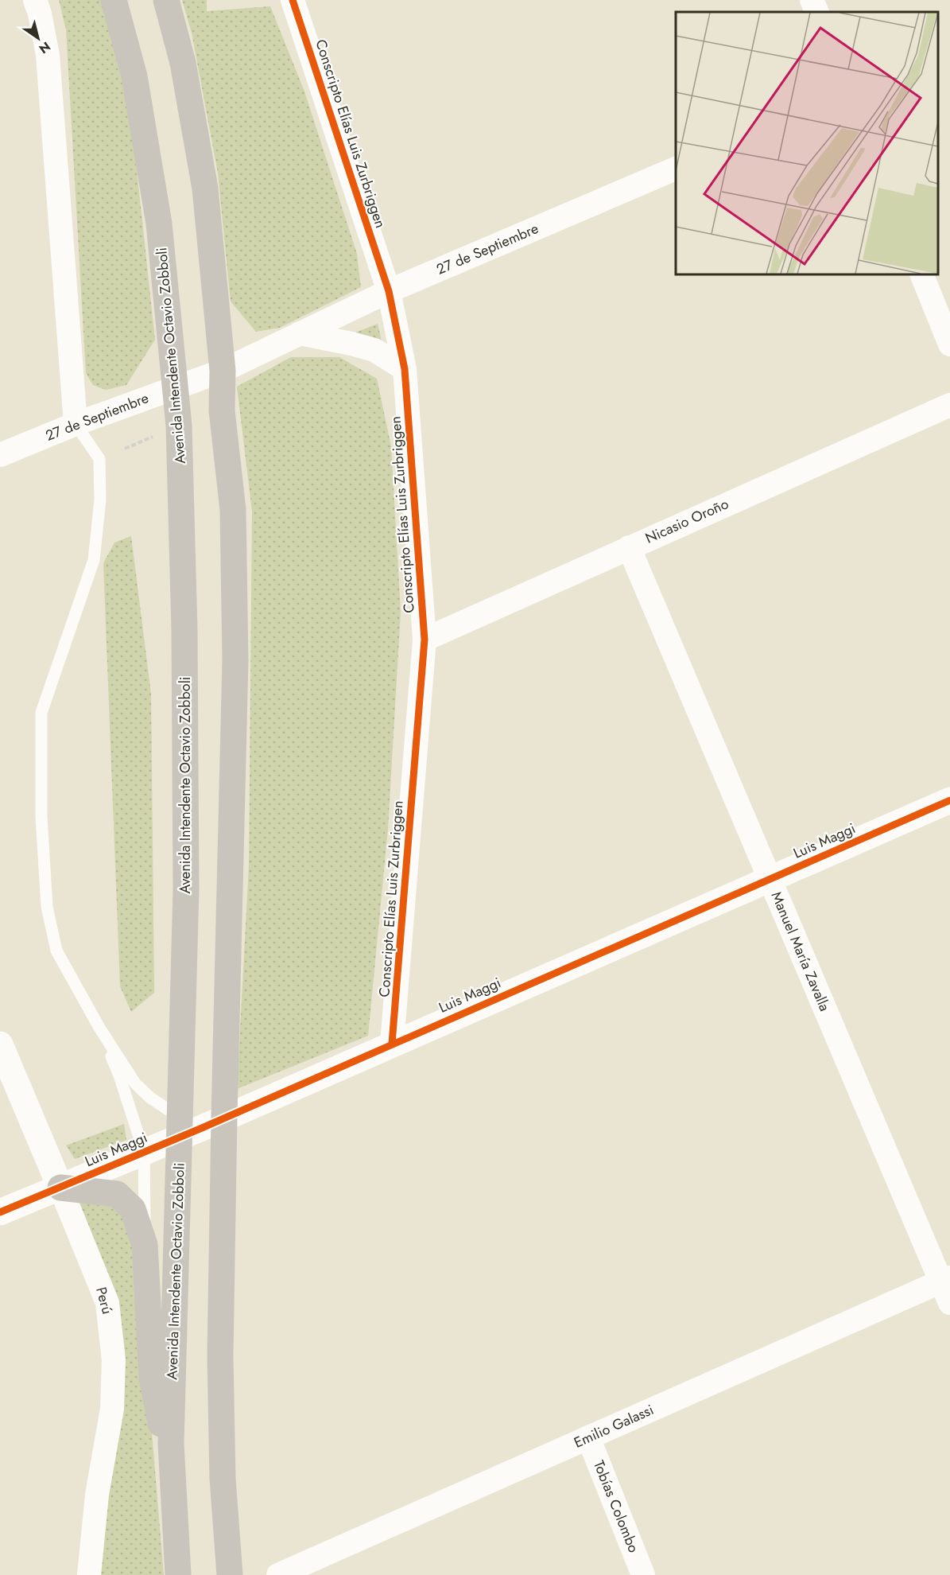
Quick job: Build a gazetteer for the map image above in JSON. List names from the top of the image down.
{
  "streets": {
    "main road": ["Avenida Intendente Octavio Zobboli"],
    "street": [
      "Conscripto Elías Luis Zurbriggen",
      "27 de Septiembre",
      "Nicasio Oroño",
      "Luis Maggi",
      "Manuel María Zavalla",
      "Perú",
      "Emilio Galassi",
      "Tobías Colombo"
    ]
  },
  "crossings": [
    ["Conscripto Elías Luis Zurbriggen", "27 de Septiembre"],
    ["Conscripto Elías Luis Zurbriggen", "Nicasio Oroño"],
    ["Conscripto Elías Luis Zurbriggen", "Luis Maggi"],
    ["27 de Septiembre", "Avenida Intendente Octavio Zobboli"],
    ["Avenida Intendente Octavio Zobboli", "Luis Maggi"],
    ["Nicasio Oroño", "Manuel María Zavalla"],
    ["Luis Maggi", "Manuel María Zavalla"],
    ["Luis Maggi", "Perú"],
    ["Manuel María Zavalla", "Emilio Galassi"],
    ["Emilio Galassi", "Tobías Colombo"]
  ],
  "north": "bottom right"
}
